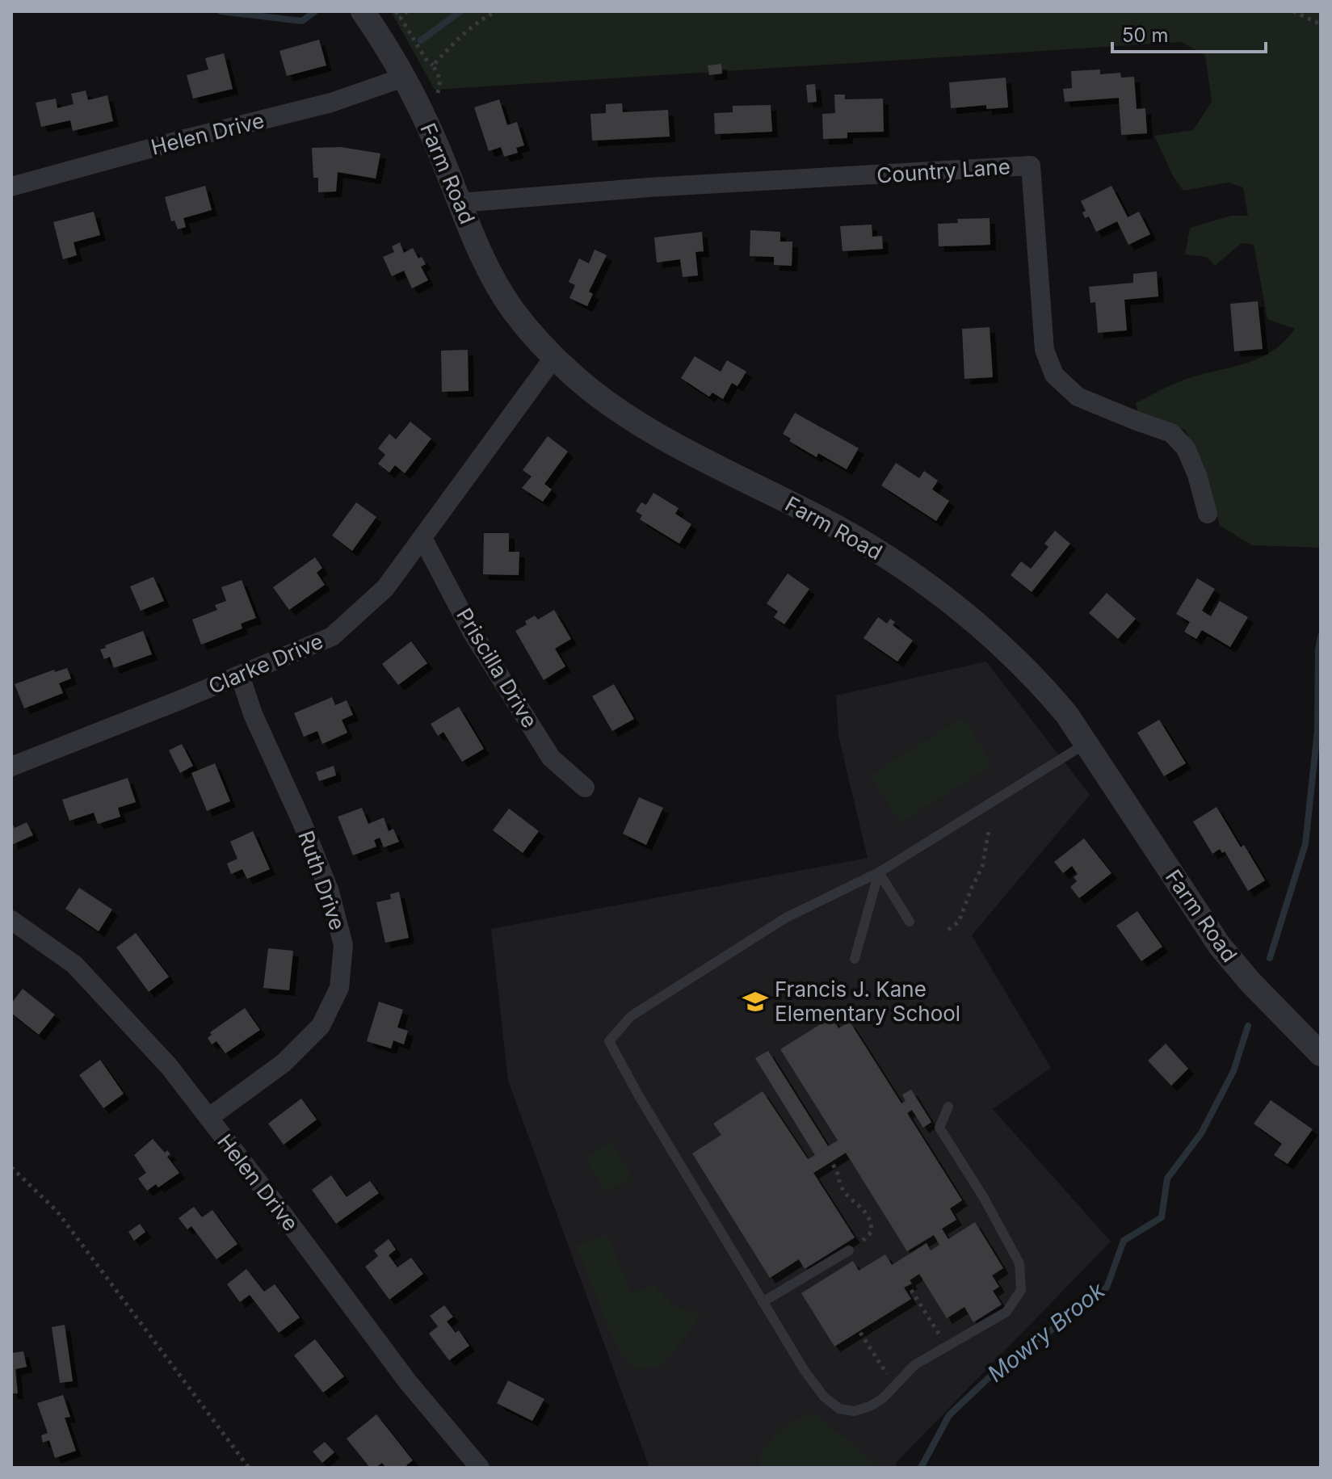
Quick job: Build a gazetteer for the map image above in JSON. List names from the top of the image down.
{
  "streets": {
    "street": [
      "Helen Drive",
      "Country Lane",
      "Farm Road",
      "Clarke Drive",
      "Priscilla Drive",
      "Ruth Drive"
    ]
  },
  "crossings": [
    ["Helen Drive", "Farm Road"],
    ["Helen Drive", "Ruth Drive"],
    ["Country Lane", "Farm Road"],
    ["Farm Road", "Clarke Drive"],
    ["Clarke Drive", "Priscilla Drive"],
    ["Clarke Drive", "Ruth Drive"]
  ],
  "water": ["Mowry Brook"],
  "places": {
    "school or university": ["Francis J. Kane Elementary School"]
  },
  "scale_bar": "50 m"
}
